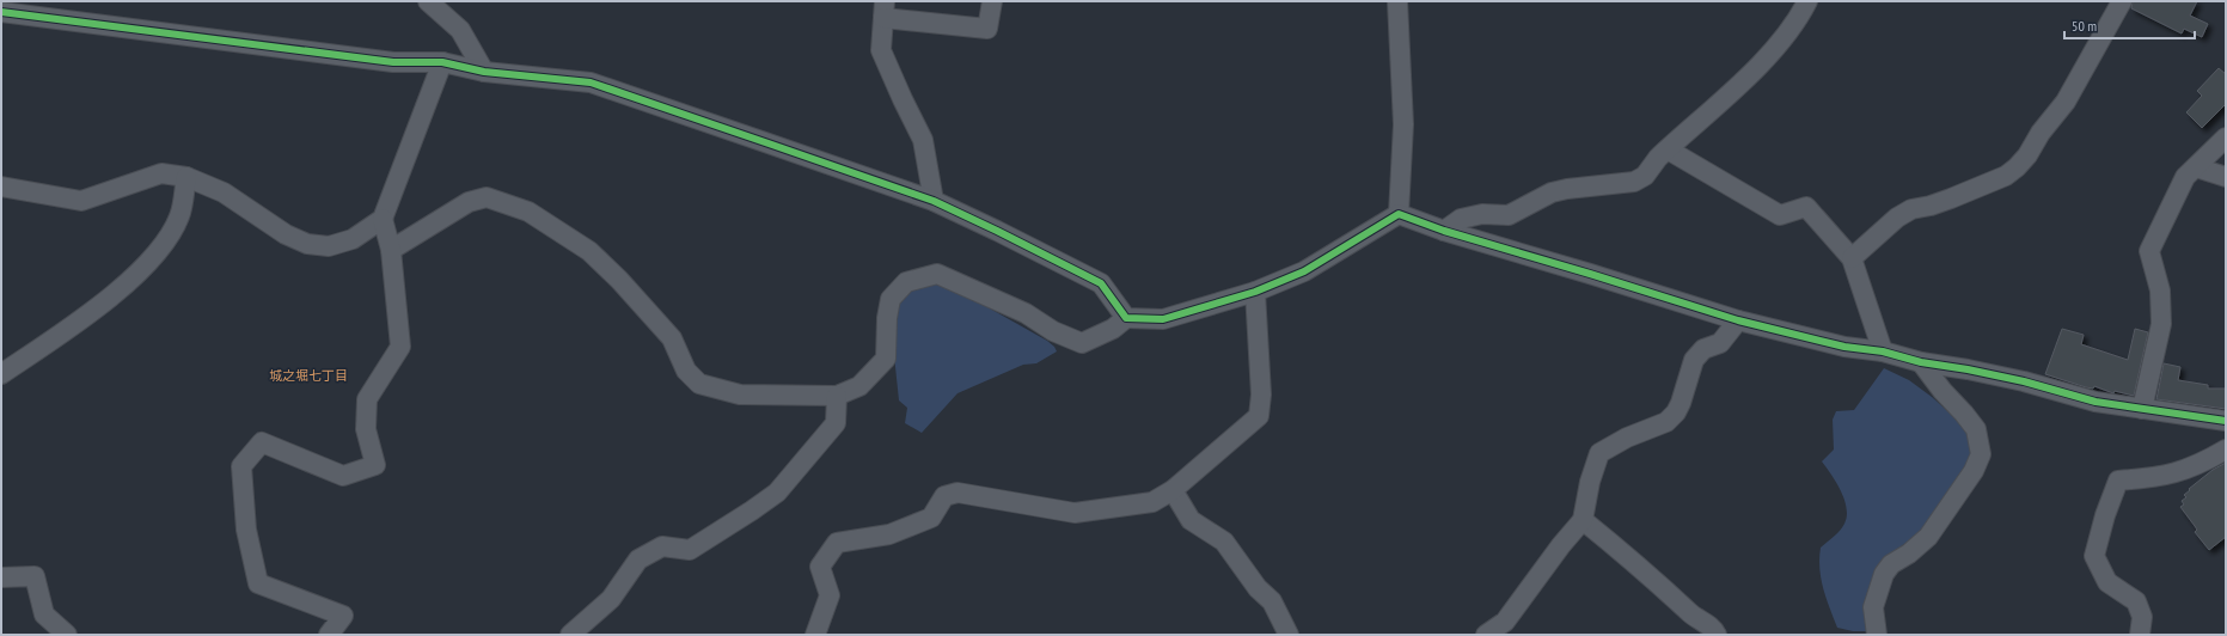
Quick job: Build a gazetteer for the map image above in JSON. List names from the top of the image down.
{
  "districts": ["城之堀七丁目"],
  "scale_bar": "50 m"
}
